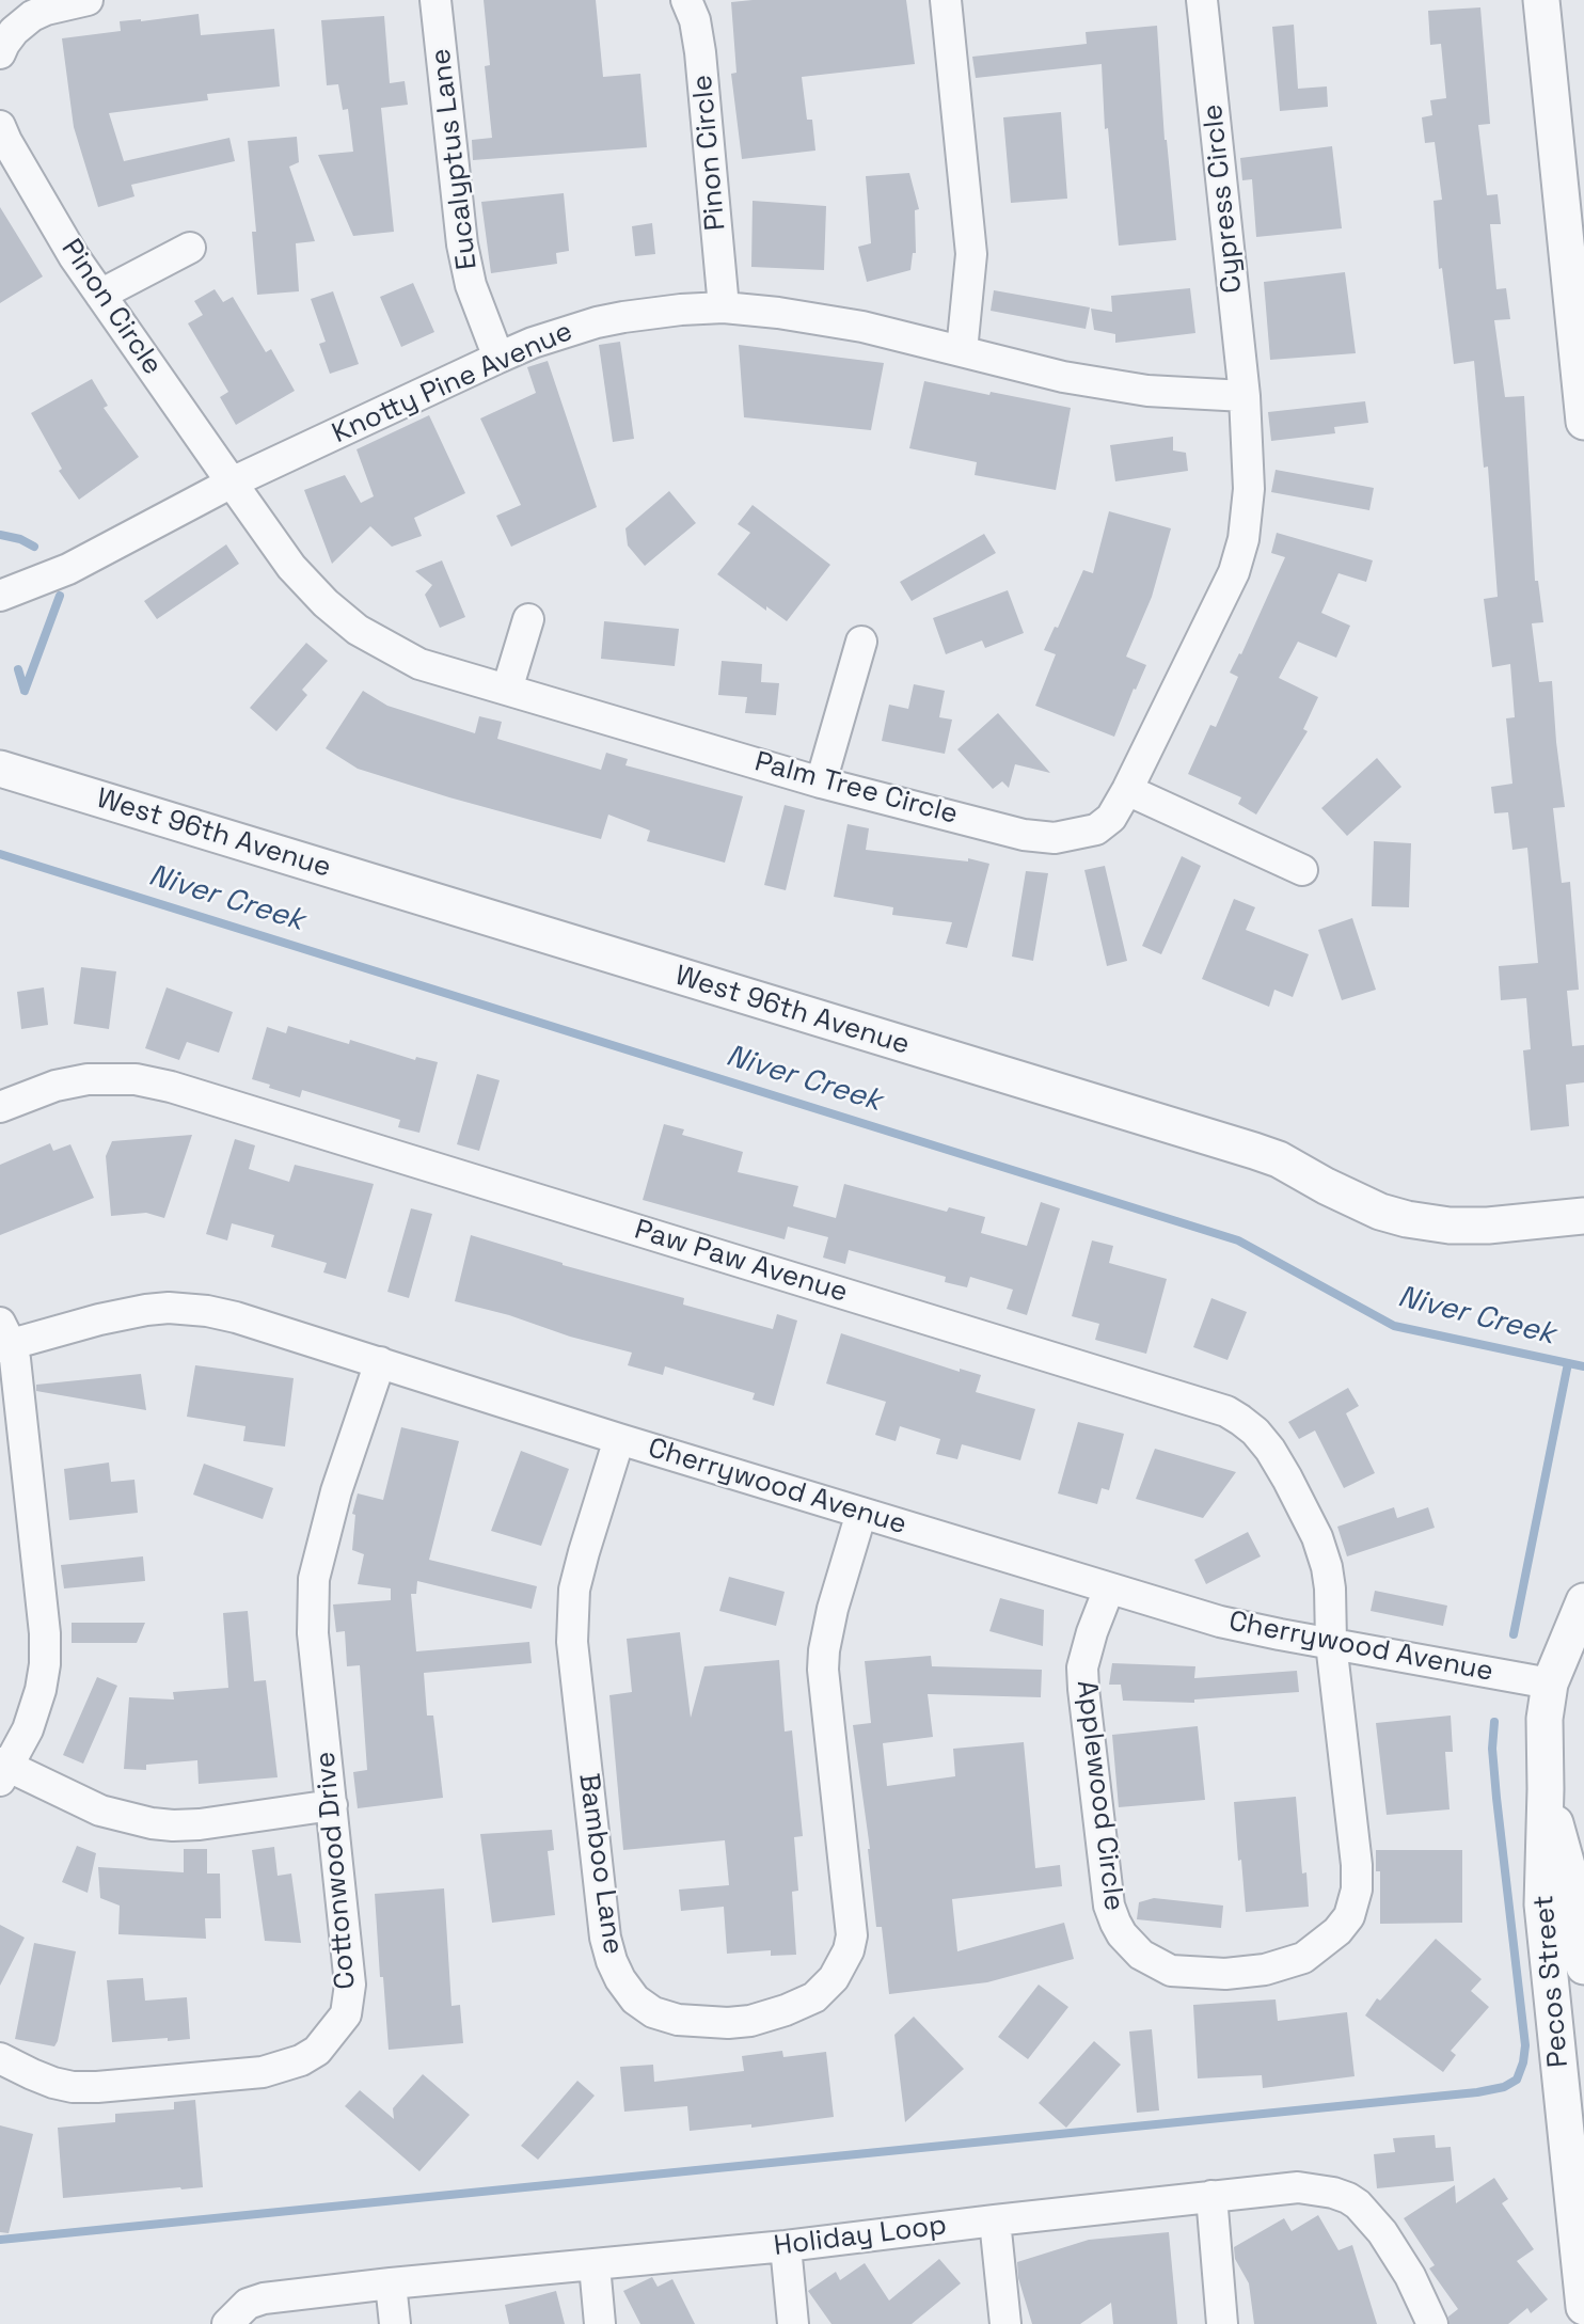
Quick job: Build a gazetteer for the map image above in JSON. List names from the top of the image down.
{
  "streets": {
    "street": [
      "Pinon Circle",
      "Eucalyptus Lane",
      "Cypress Circle",
      "Knotty Pine Avenue",
      "Palm Tree Circle",
      "West 96th Avenue",
      "Paw Paw Avenue",
      "Cherrywood Avenue",
      "Applewood Circle",
      "Bamboo Lane",
      "Cottonwood Drive",
      "Pecos Street",
      "Holiday Loop"
    ]
  },
  "crossings": [
    ["Pinon Circle", "Knotty Pine Avenue"],
    ["Pinon Circle", "Palm Tree Circle"],
    ["Eucalyptus Lane", "Knotty Pine Avenue"],
    ["Cypress Circle", "Knotty Pine Avenue"],
    ["Cypress Circle", "Palm Tree Circle"],
    ["Knotty Pine Avenue", "Palm Tree Circle"],
    ["Paw Paw Avenue", "Cherrywood Avenue"],
    ["Paw Paw Avenue", "Applewood Circle"],
    ["Cherrywood Avenue", "Applewood Circle"],
    ["Cherrywood Avenue", "Bamboo Lane"],
    ["Cherrywood Avenue", "Cottonwood Drive"],
    ["Cherrywood Avenue", "Pecos Street"]
  ],
  "water": ["Niver Creek"]
}
